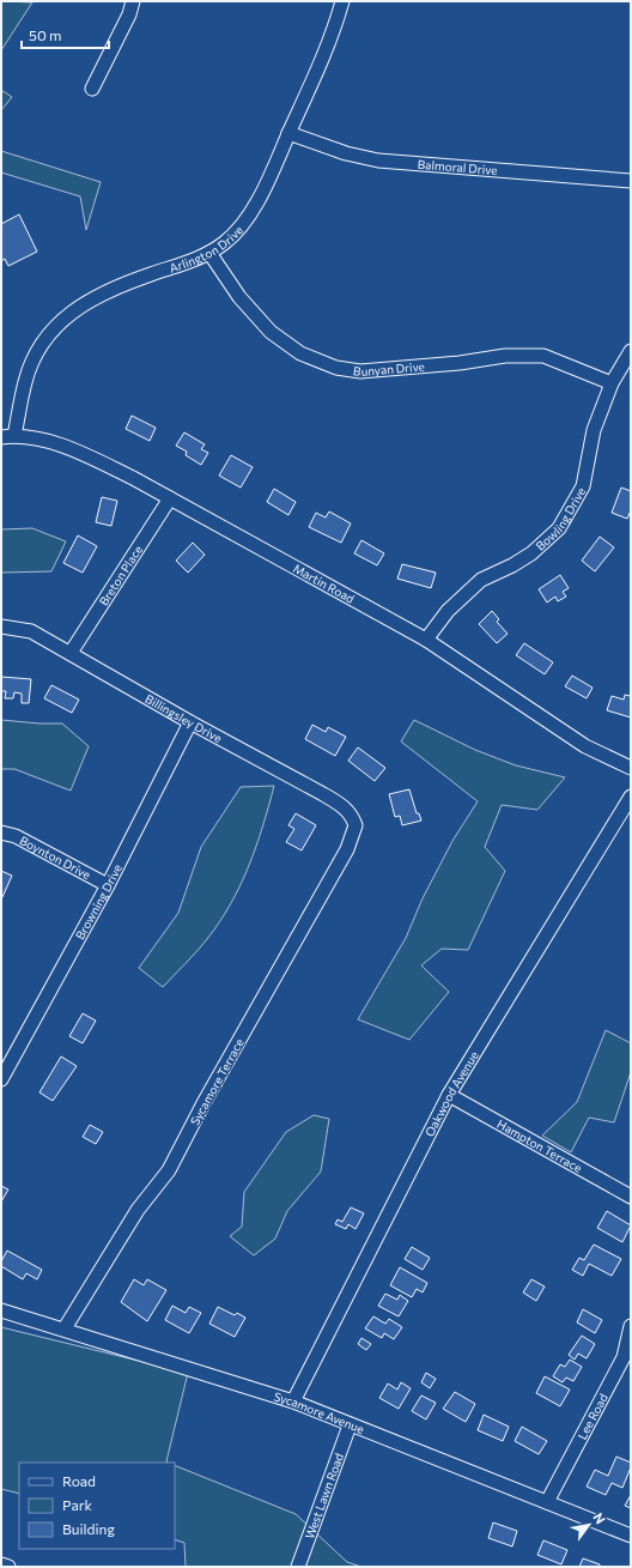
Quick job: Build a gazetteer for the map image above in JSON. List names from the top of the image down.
{
  "streets": {
    "street": [
      "Balmoral Drive",
      "Arlington Drive",
      "Bunyan Drive",
      "Bowling Drive",
      "Breton Place",
      "Martin Road",
      "Billingsley Drive",
      "Boynton Drive",
      "Browning Drive",
      "Sycamore Terrace",
      "Oakwood Avenue",
      "Hampton Terrace",
      "Sycamore Avenue",
      "Lee Road",
      "West Lawn Road"
    ]
  },
  "crossings": [
    ["Balmoral Drive", "Arlington Drive"],
    ["Arlington Drive", "Bunyan Drive"],
    ["Arlington Drive", "Martin Road"],
    ["Bunyan Drive", "Bowling Drive"],
    ["Bowling Drive", "Martin Road"],
    ["Breton Place", "Martin Road"],
    ["Breton Place", "Billingsley Drive"],
    ["Billingsley Drive", "Browning Drive"],
    ["Billingsley Drive", "Sycamore Terrace"],
    ["Boynton Drive", "Browning Drive"],
    ["Sycamore Terrace", "Sycamore Avenue"],
    ["Oakwood Avenue", "Hampton Terrace"],
    ["Oakwood Avenue", "Sycamore Avenue"],
    ["Sycamore Avenue", "Lee Road"],
    ["Sycamore Avenue", "West Lawn Road"]
  ],
  "legend": ["Road", "Park", "Building"],
  "scale_bar": "50 m",
  "north": "top right"
}
